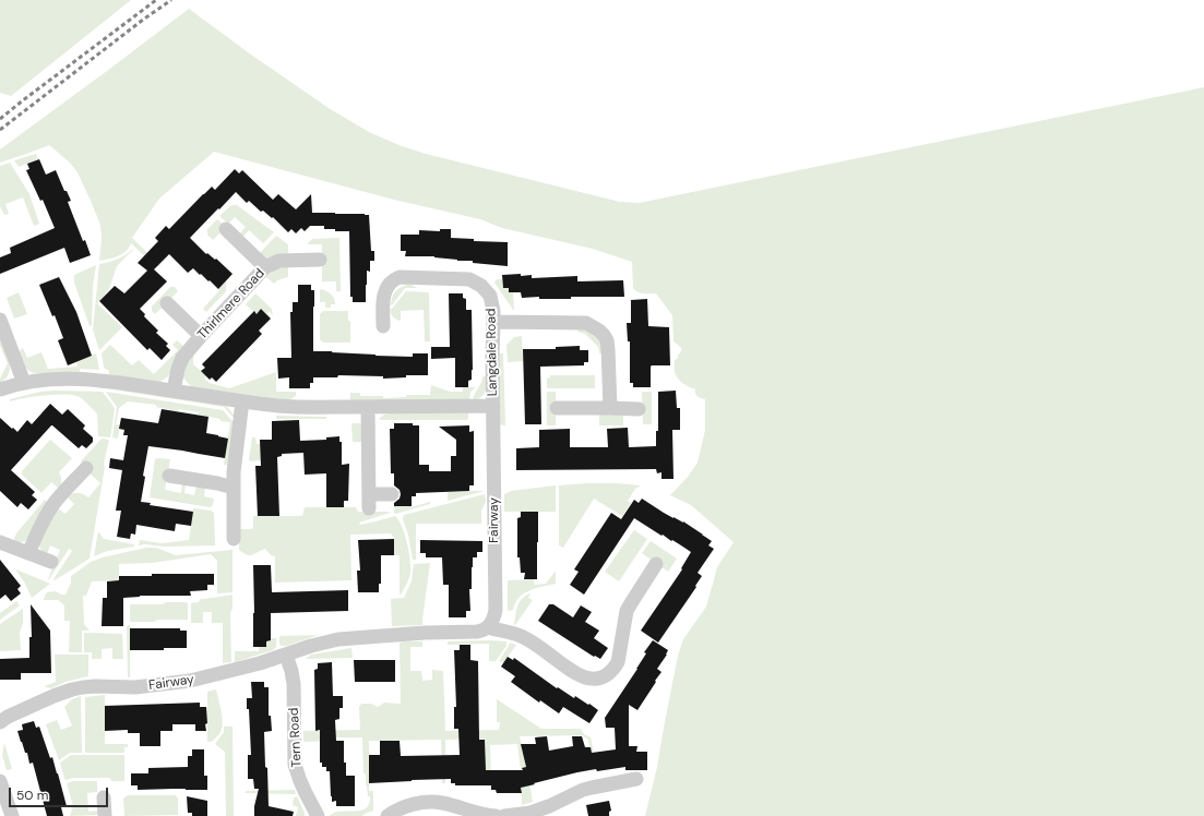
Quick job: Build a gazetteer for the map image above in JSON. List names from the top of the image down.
{
  "streets": {
    "street": [
      "Thirlmere Road",
      "Langdale Road",
      "Fairway",
      "Tern Road"
    ]
  },
  "crossings": [
    ["Langdale Road", "Fairway"],
    ["Fairway", "Tern Road"]
  ],
  "scale_bar": "50 m"
}
